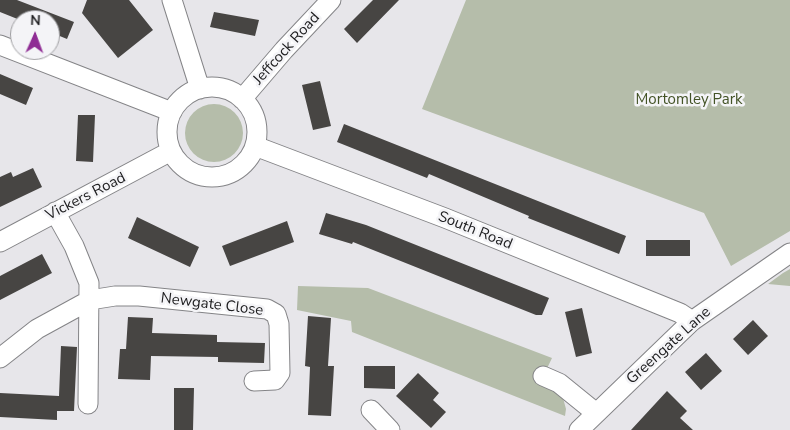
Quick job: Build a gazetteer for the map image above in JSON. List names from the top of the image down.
{
  "streets": {
    "street": [
      "Jeffcock Road",
      "Vickers Road",
      "South Road",
      "Newgate Close",
      "Greengate Lane"
    ]
  },
  "crossings": [
    ["Jeffcock Road", "Vickers Road"],
    ["Jeffcock Road", "South Road"],
    ["Vickers Road", "South Road"],
    ["South Road", "Greengate Lane"]
  ],
  "parks": ["Mortomley Park"],
  "north": "top"
}
